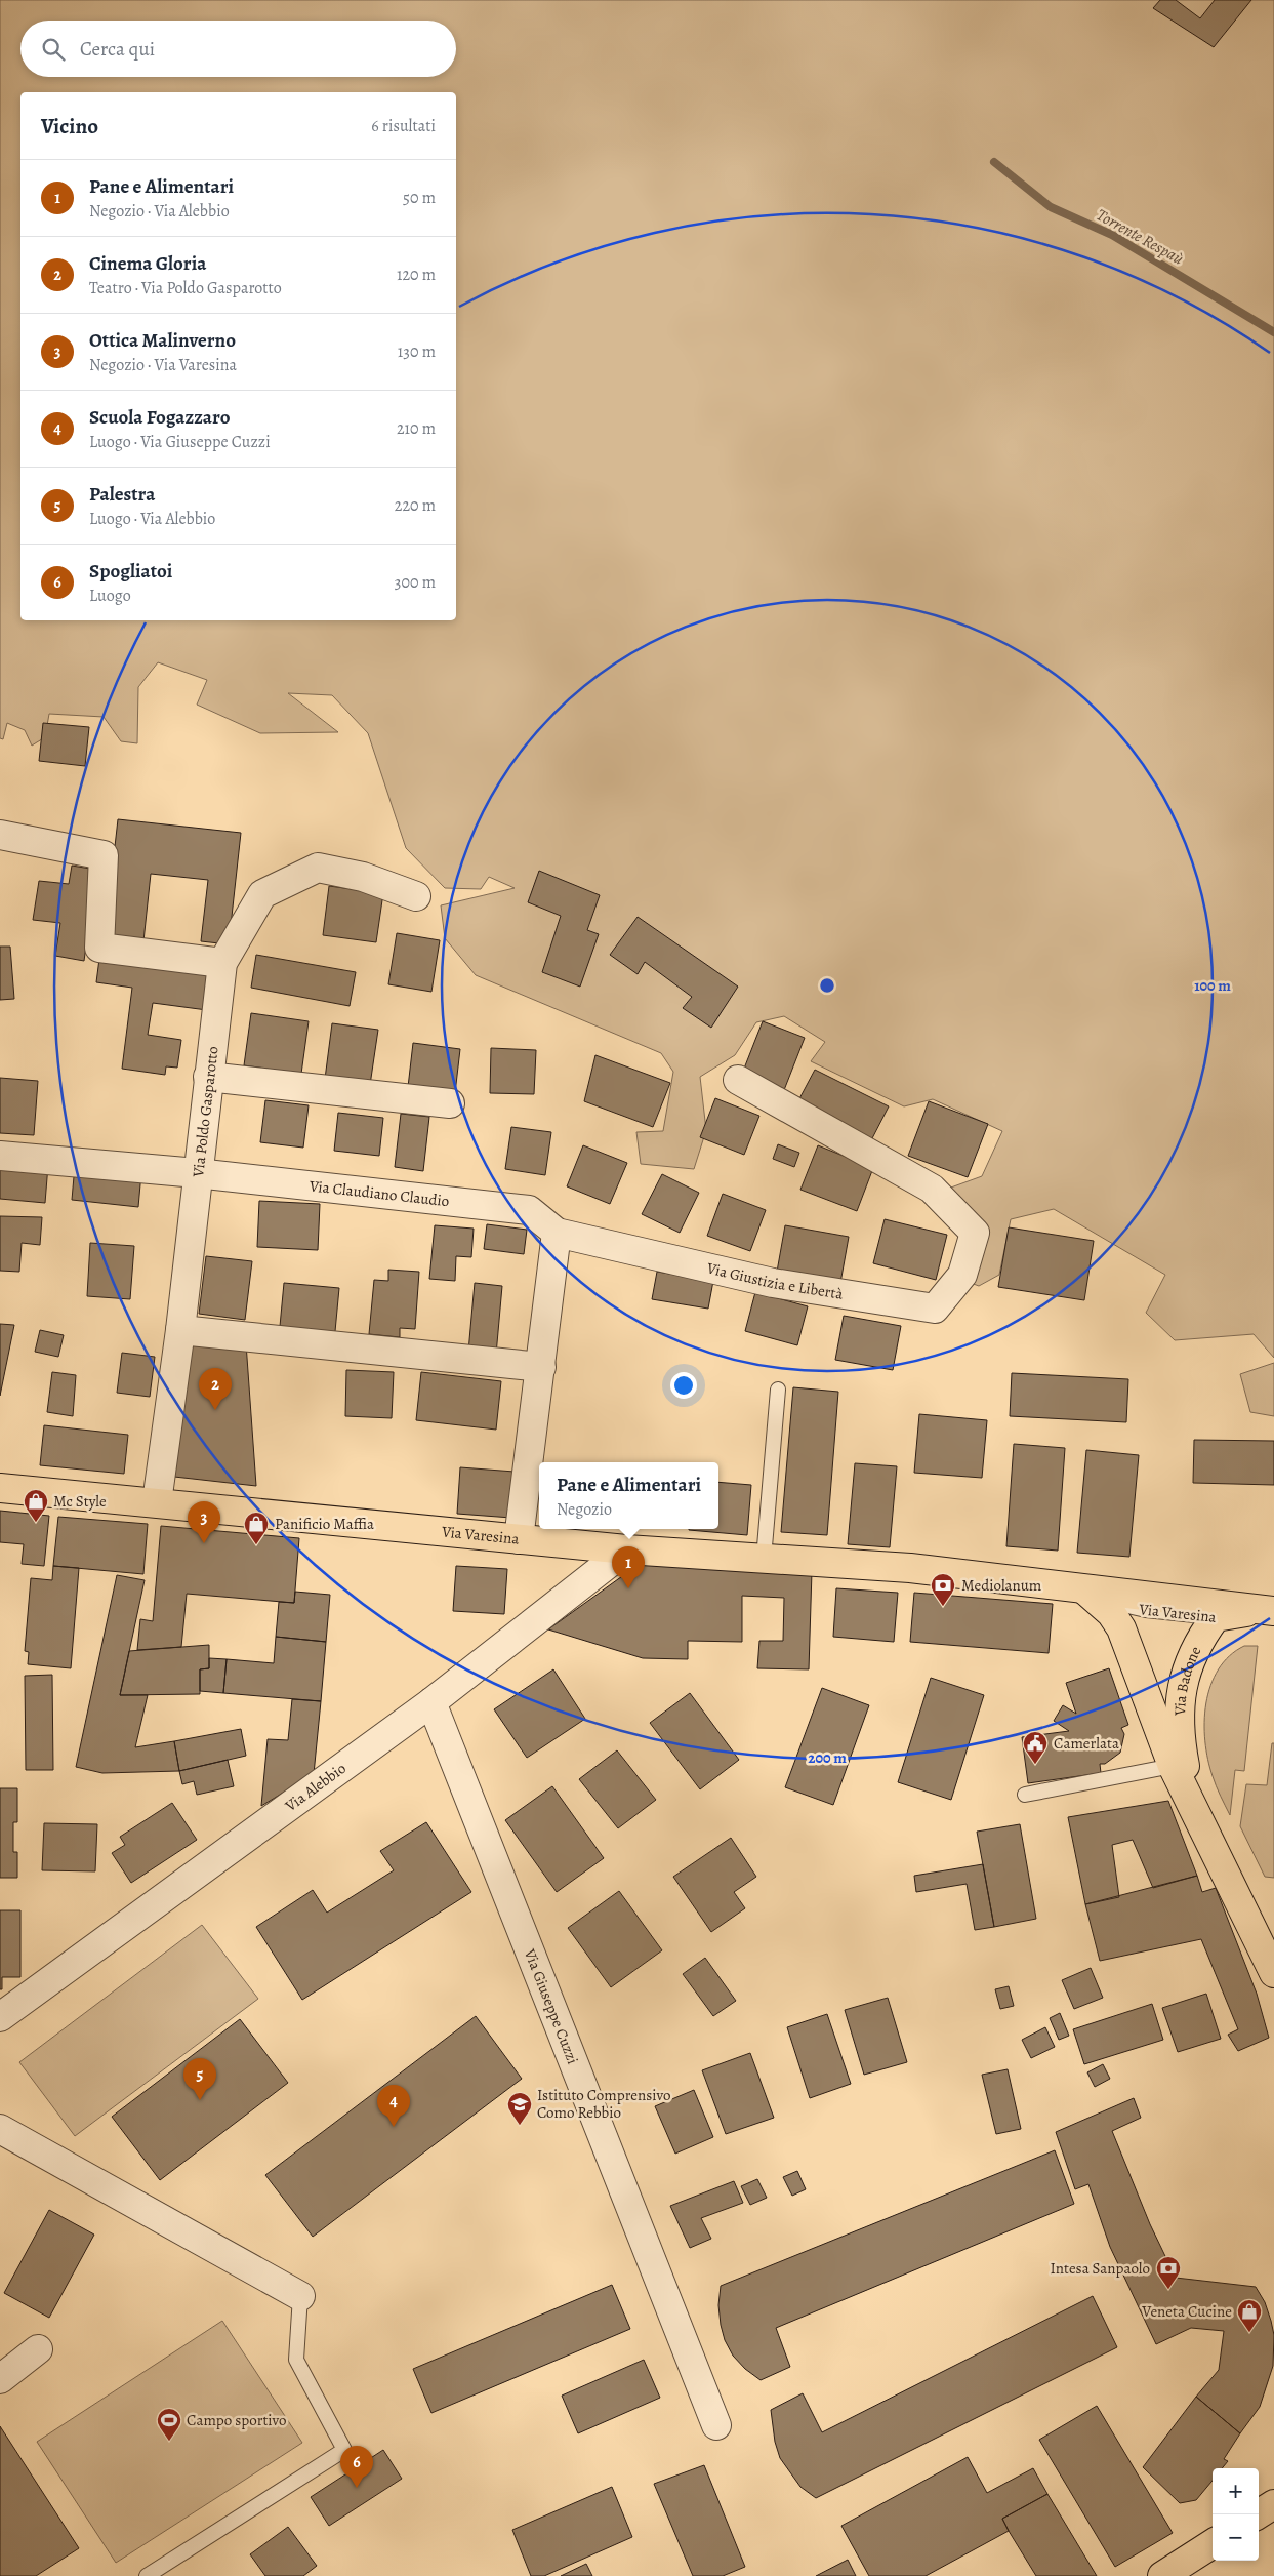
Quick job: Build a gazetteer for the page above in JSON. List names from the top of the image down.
{
  "streets": {
    "main road": ["Via Varesina", "Via Badone"],
    "street": [
      "Via Poldo Gasparotto",
      "Via Claudiano Claudio",
      "Via Giustizia e Libertà",
      "Via Alebbio",
      "Via Giuseppe Cuzzi"
    ]
  },
  "crossings": [
    ["Via Poldo Gasparotto", "Via Claudiano Claudio"],
    ["Via Poldo Gasparotto", "Via Varesina"],
    ["Via Claudiano Claudio", "Via Giustizia e Libertà"],
    ["Via Varesina", "Via Badone"],
    ["Via Varesina", "Via Alebbio"],
    ["Via Alebbio", "Via Giuseppe Cuzzi"]
  ],
  "water": ["Torrente Respaù"],
  "places": {
    "shop": ["Mc Style", "Panificio Maffia", "Veneta Cucine"],
    "bank": ["Mediolanum", "Intesa Sanpaolo"],
    "public building": ["Camerlata"],
    "school or university": ["Istituto Comprensivo Como Rebbio"],
    "sports": ["Campo sportivo"]
  },
  "page": {
    "search": "Cerca qui",
    "heading": ["Vicino", "6 risultati"],
    "list": [
      {
        "mark": "1",
        "name": "Pane e Alimentari",
        "note": "Negozio · Via Alebbio",
        "value": "50 m"
      },
      {
        "mark": "2",
        "name": "Cinema Gloria",
        "note": "Teatro · Via Poldo Gasparotto",
        "value": "120 m"
      },
      {
        "mark": "3",
        "name": "Ottica Malinverno",
        "note": "Negozio · Via Varesina",
        "value": "130 m"
      },
      {
        "mark": "4",
        "name": "Scuola Fogazzaro",
        "note": "Luogo · Via Giuseppe Cuzzi",
        "value": "210 m"
      },
      {
        "mark": "5",
        "name": "Palestra",
        "note": "Luogo · Via Alebbio",
        "value": "220 m"
      },
      {
        "mark": "6",
        "name": "Spogliatoi",
        "note": "Luogo",
        "value": "300 m"
      }
    ],
    "pins": [
      "2",
      "3",
      "1",
      "5",
      "4",
      "6"
    ],
    "popup": ["Pane e Alimentari", "Negozio"],
    "map_buttons": ["+", "−"]
  },
  "rings": ["100 m", "200 m"]
}
